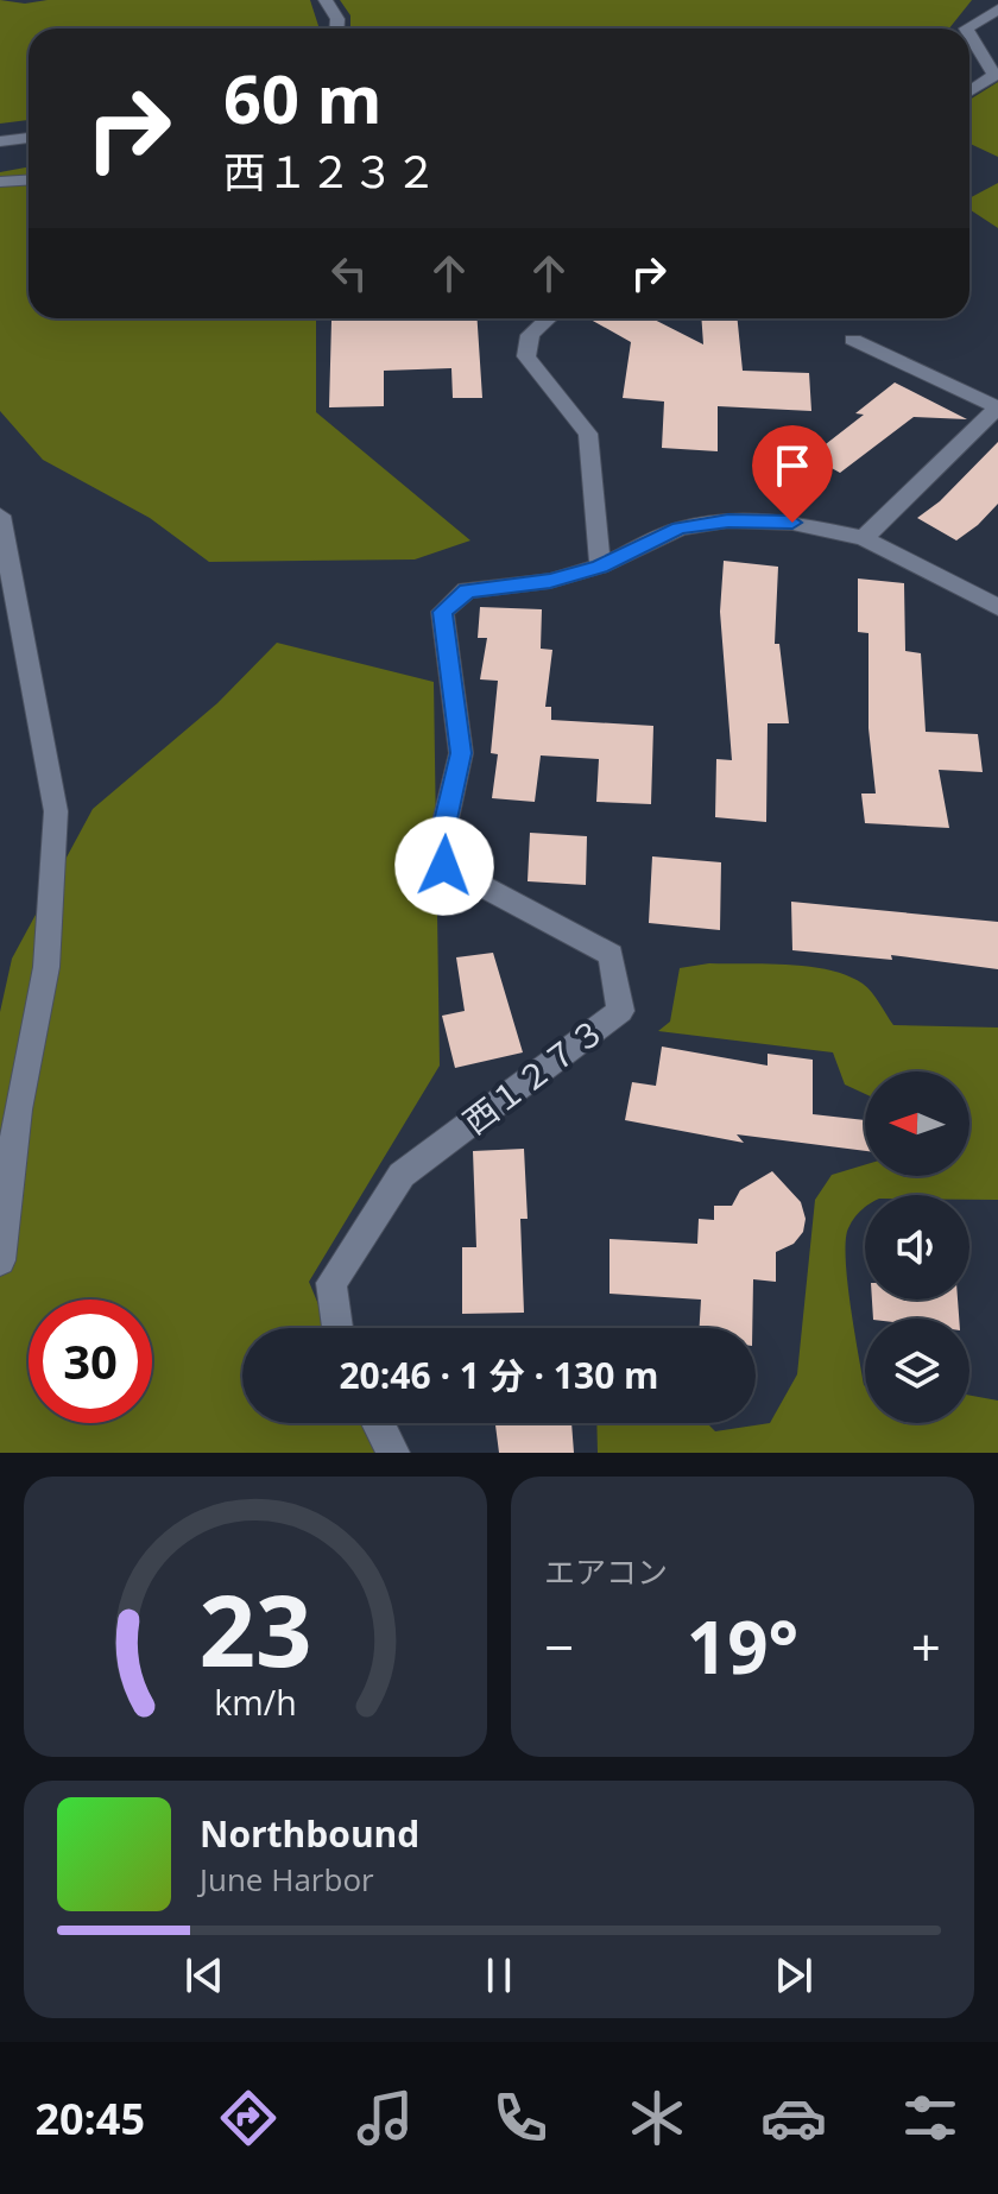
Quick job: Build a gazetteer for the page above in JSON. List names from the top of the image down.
{
  "streets": {
    "street": ["西１２７３"]
  },
  "north": "left",
  "page": {
    "turn": ["60 m", "西１２３２"],
    "limit": "30",
    "trip": "20:46 · 1 分 · 130 m",
    "tile": "エアコン",
    "heat": ["−", "19°", "+"],
    "song": ["Northbound", "June Harbor"],
    "tabs": "20:45",
    "gauge": ["23", "km/h"]
  }
}
